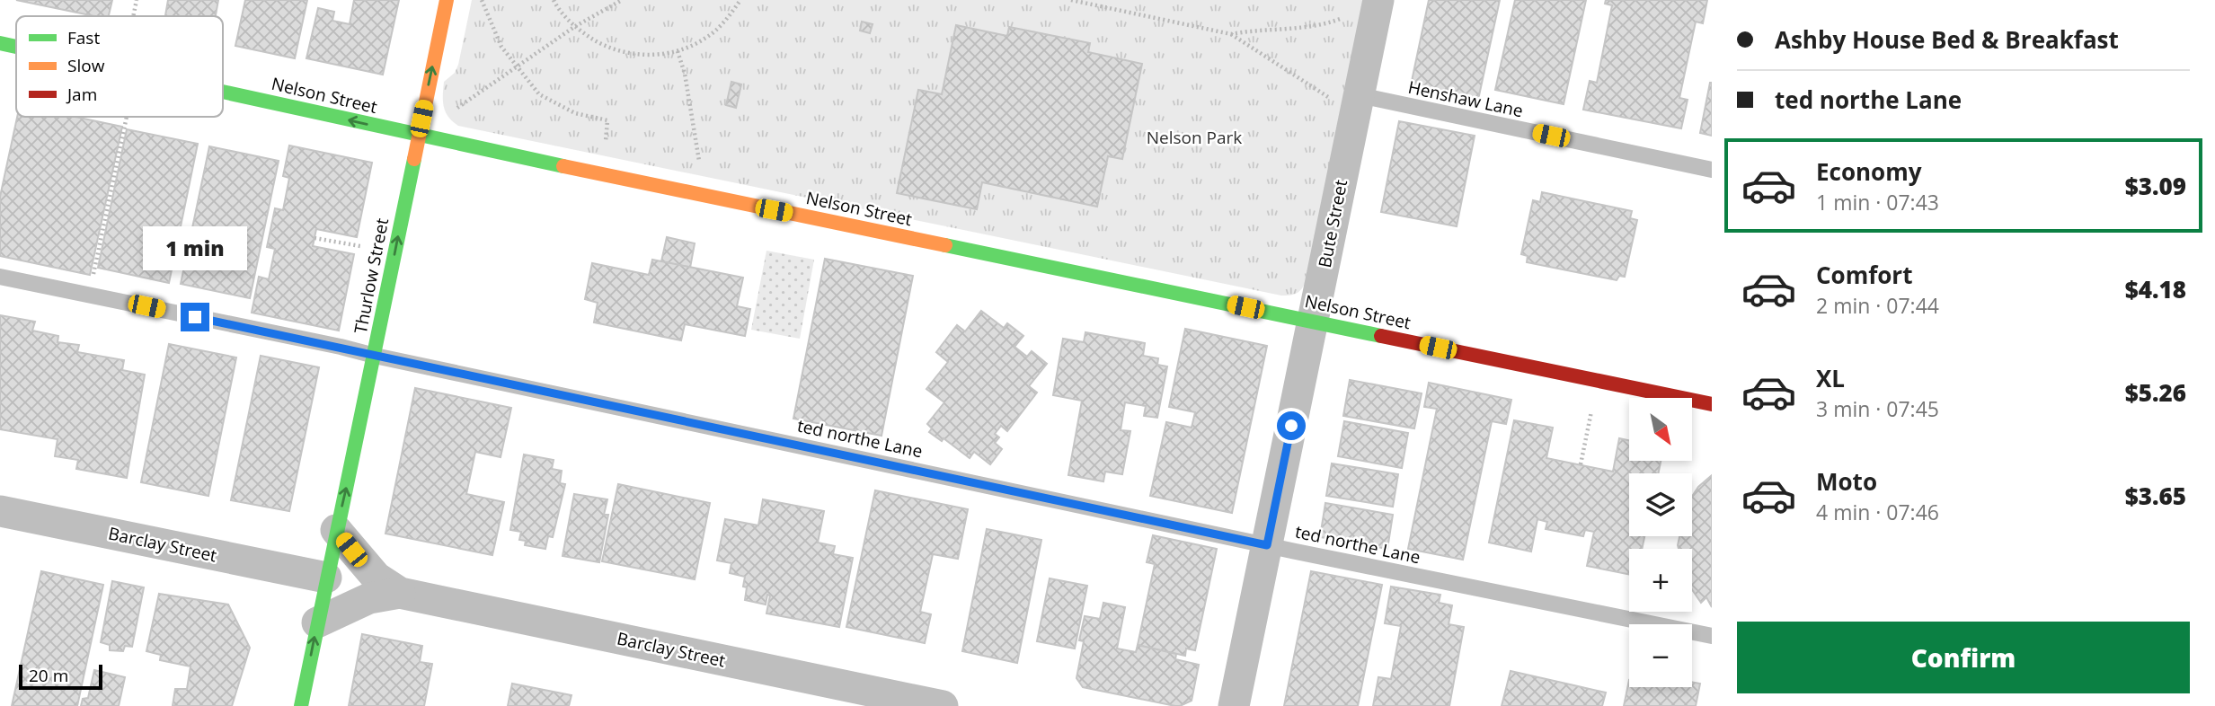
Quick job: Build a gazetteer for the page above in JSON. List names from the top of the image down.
{
  "streets": {
    "street": [
      "Nelson Street",
      "Bute Street",
      "Thurlow Street",
      "Barclay Street"
    ],
    "lane": ["Henshaw Lane", "ted northe Lane"]
  },
  "crossings": [
    ["Nelson Street", "Bute Street"],
    ["Nelson Street", "Thurlow Street"],
    ["Henshaw Lane", "Bute Street"],
    ["Bute Street", "ted northe Lane"],
    ["Thurlow Street", "ted northe Lane"],
    ["Thurlow Street", "Barclay Street"]
  ],
  "one_way": ["Thurlow Street"],
  "parks": ["Nelson Park"],
  "legend": ["Fast", "Slow", "Jam"],
  "scale_bar": "20 m",
  "north": "bottom right",
  "page": {
    "banner": ["Ashby House Bed & Breakfast", "ted northe Lane"],
    "list": [
      {
        "name": "Economy",
        "note": "1 min · 07:43",
        "value": "$3.09"
      },
      {
        "name": "Comfort",
        "note": "2 min · 07:44",
        "value": "$4.18"
      },
      {
        "name": "XL",
        "note": "3 min · 07:45",
        "value": "$5.26"
      },
      {
        "name": "Moto",
        "note": "4 min · 07:46",
        "value": "$3.65"
      }
    ],
    "bubble": "1 min",
    "map_buttons": ["+", "−"],
    "buttons": "Confirm",
    "scale": "20 m"
  }
}
